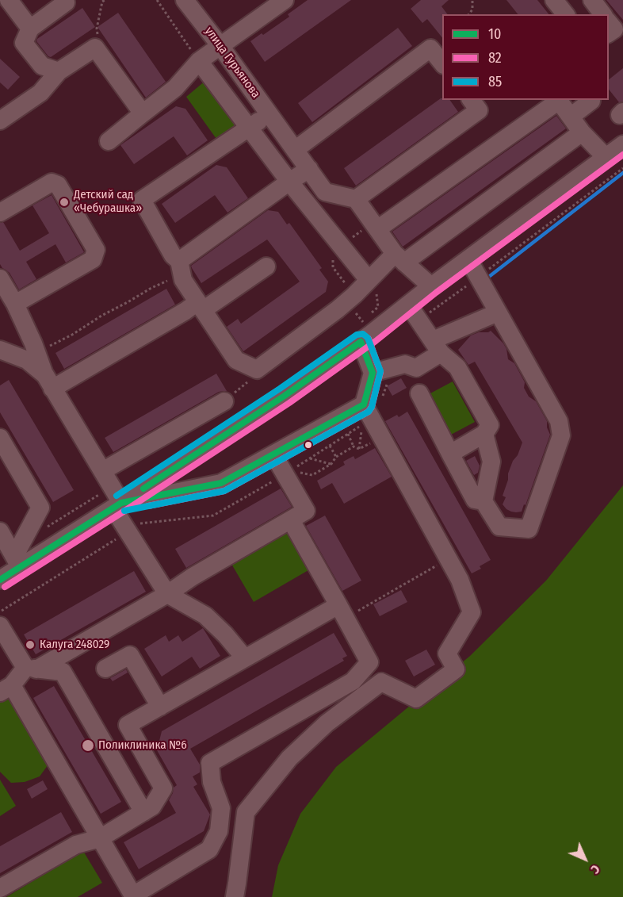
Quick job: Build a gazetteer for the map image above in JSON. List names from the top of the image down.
{
  "streets": {
    "street": ["улица Гурьянова"]
  },
  "places": ["Детский сад «Чебурашка»", "Калуга 248029", "Поликлиника №6"],
  "lines": ["transit line 82", "transit line 85", "transit line 10"],
  "legend": ["10", "82", "85"],
  "north": "bottom right"
}
